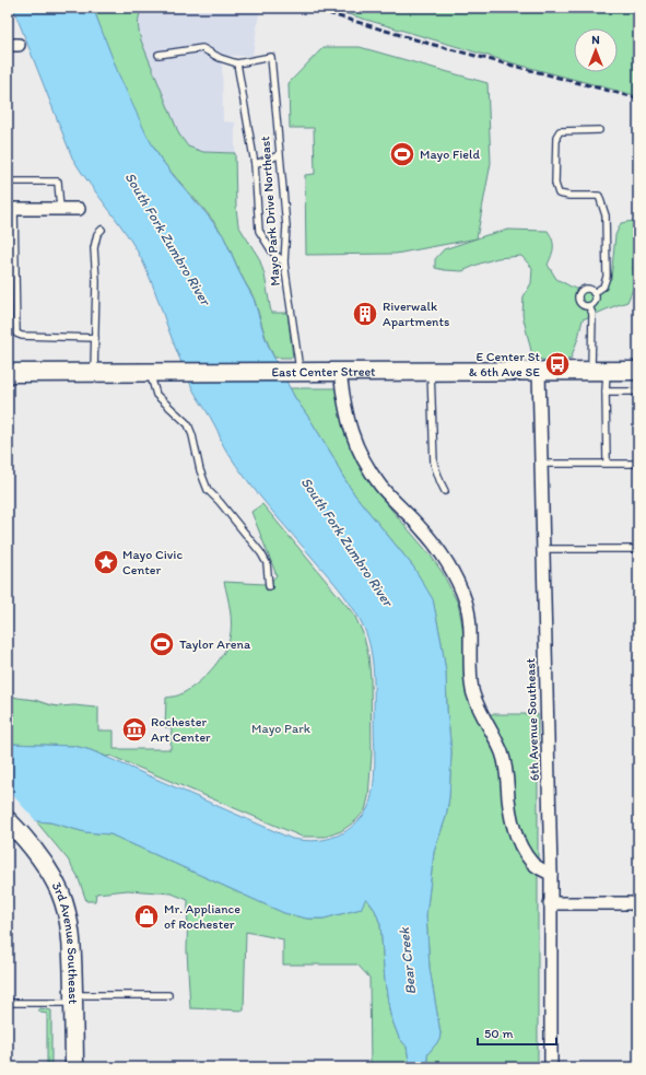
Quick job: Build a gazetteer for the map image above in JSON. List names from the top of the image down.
{
  "streets": {
    "street": ["East Center Street", "6th Avenue Southeast", "3rd Avenue Southeast"],
    "lane": ["Mayo Park Drive Northeast"]
  },
  "crossings": [
    ["Mayo Park Drive Northeast", "East Center Street"],
    ["East Center Street", "6th Avenue Southeast"]
  ],
  "water": ["South Fork Zumbro River", "Bear Creek"],
  "parks": ["Mayo Park"],
  "places": {
    "sports": ["Mayo Field", "Taylor Arena"],
    "building": ["Riverwalk Apartments"],
    "bus stop": ["E Center St & 6th Ave SE"],
    "place": ["Mayo Civic Center"],
    "museum": ["Rochester Art Center"],
    "shop": ["Mr. Appliance of Rochester"]
  },
  "scale_bar": "50 m",
  "north": "top"
}
